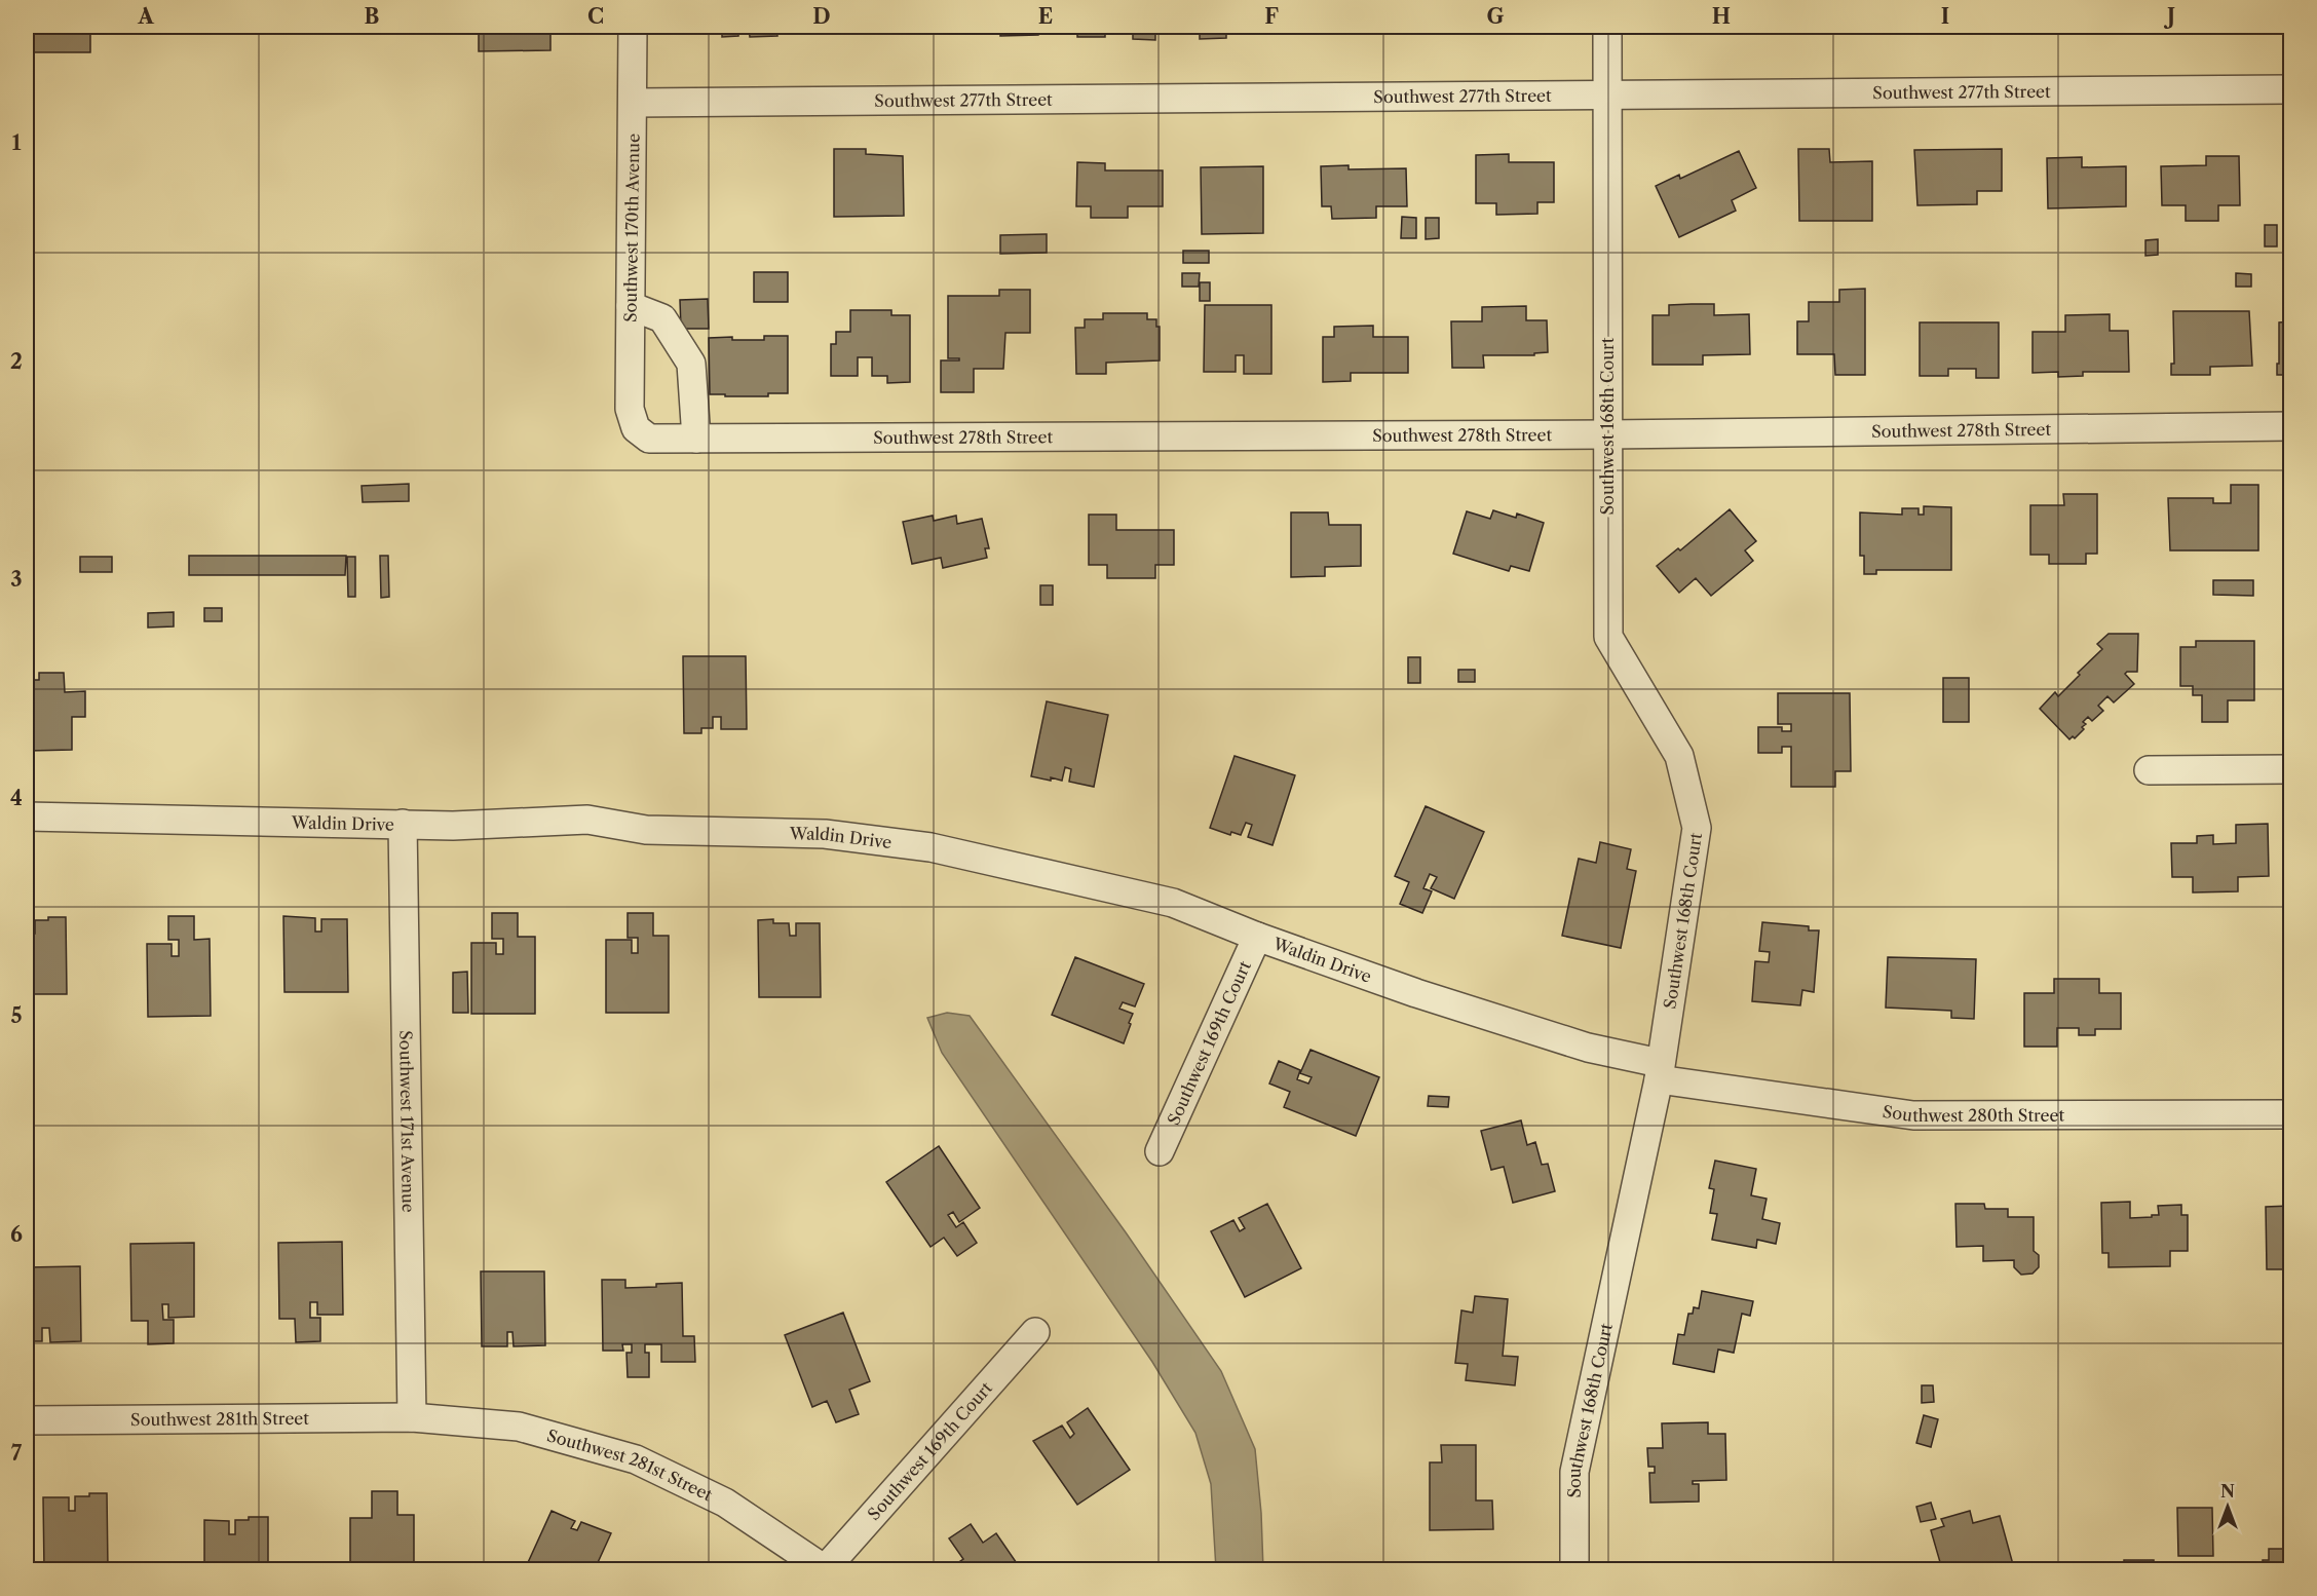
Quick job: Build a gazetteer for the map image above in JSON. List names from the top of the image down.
{
  "streets": {
    "street": [
      "Southwest 277th Street",
      "Southwest 170th Avenue",
      "Southwest 168th Court",
      "Southwest 278th Street",
      "Waldin Drive",
      "Southwest 169th Court",
      "Southwest 280th Street",
      "Southwest 171st Avenue",
      "Southwest 281th Street",
      "Southwest 281st Street"
    ]
  },
  "crossings": [
    ["Southwest 277th Street", "Southwest 170th Avenue"],
    ["Southwest 277th Street", "Southwest 168th Court"],
    ["Southwest 170th Avenue", "Southwest 278th Street"],
    ["Southwest 168th Court", "Southwest 278th Street"],
    ["Southwest 168th Court", "Waldin Drive"],
    ["Southwest 168th Court", "Southwest 280th Street"],
    ["Waldin Drive", "Southwest 169th Court"],
    ["Waldin Drive", "Southwest 280th Street"],
    ["Waldin Drive", "Southwest 171st Avenue"],
    ["Southwest 169th Court", "Southwest 281st Street"],
    ["Southwest 171st Avenue", "Southwest 281th Street"],
    ["Southwest 171st Avenue", "Southwest 281st Street"],
    ["Southwest 281th Street", "Southwest 281st Street"]
  ],
  "north": "top",
  "grid": {
    "columns": [
      "A",
      "B",
      "C",
      "D",
      "E",
      "F",
      "G",
      "H",
      "I",
      "J"
    ],
    "rows": [
      "1",
      "2",
      "3",
      "4",
      "5",
      "6",
      "7"
    ]
  }
}
